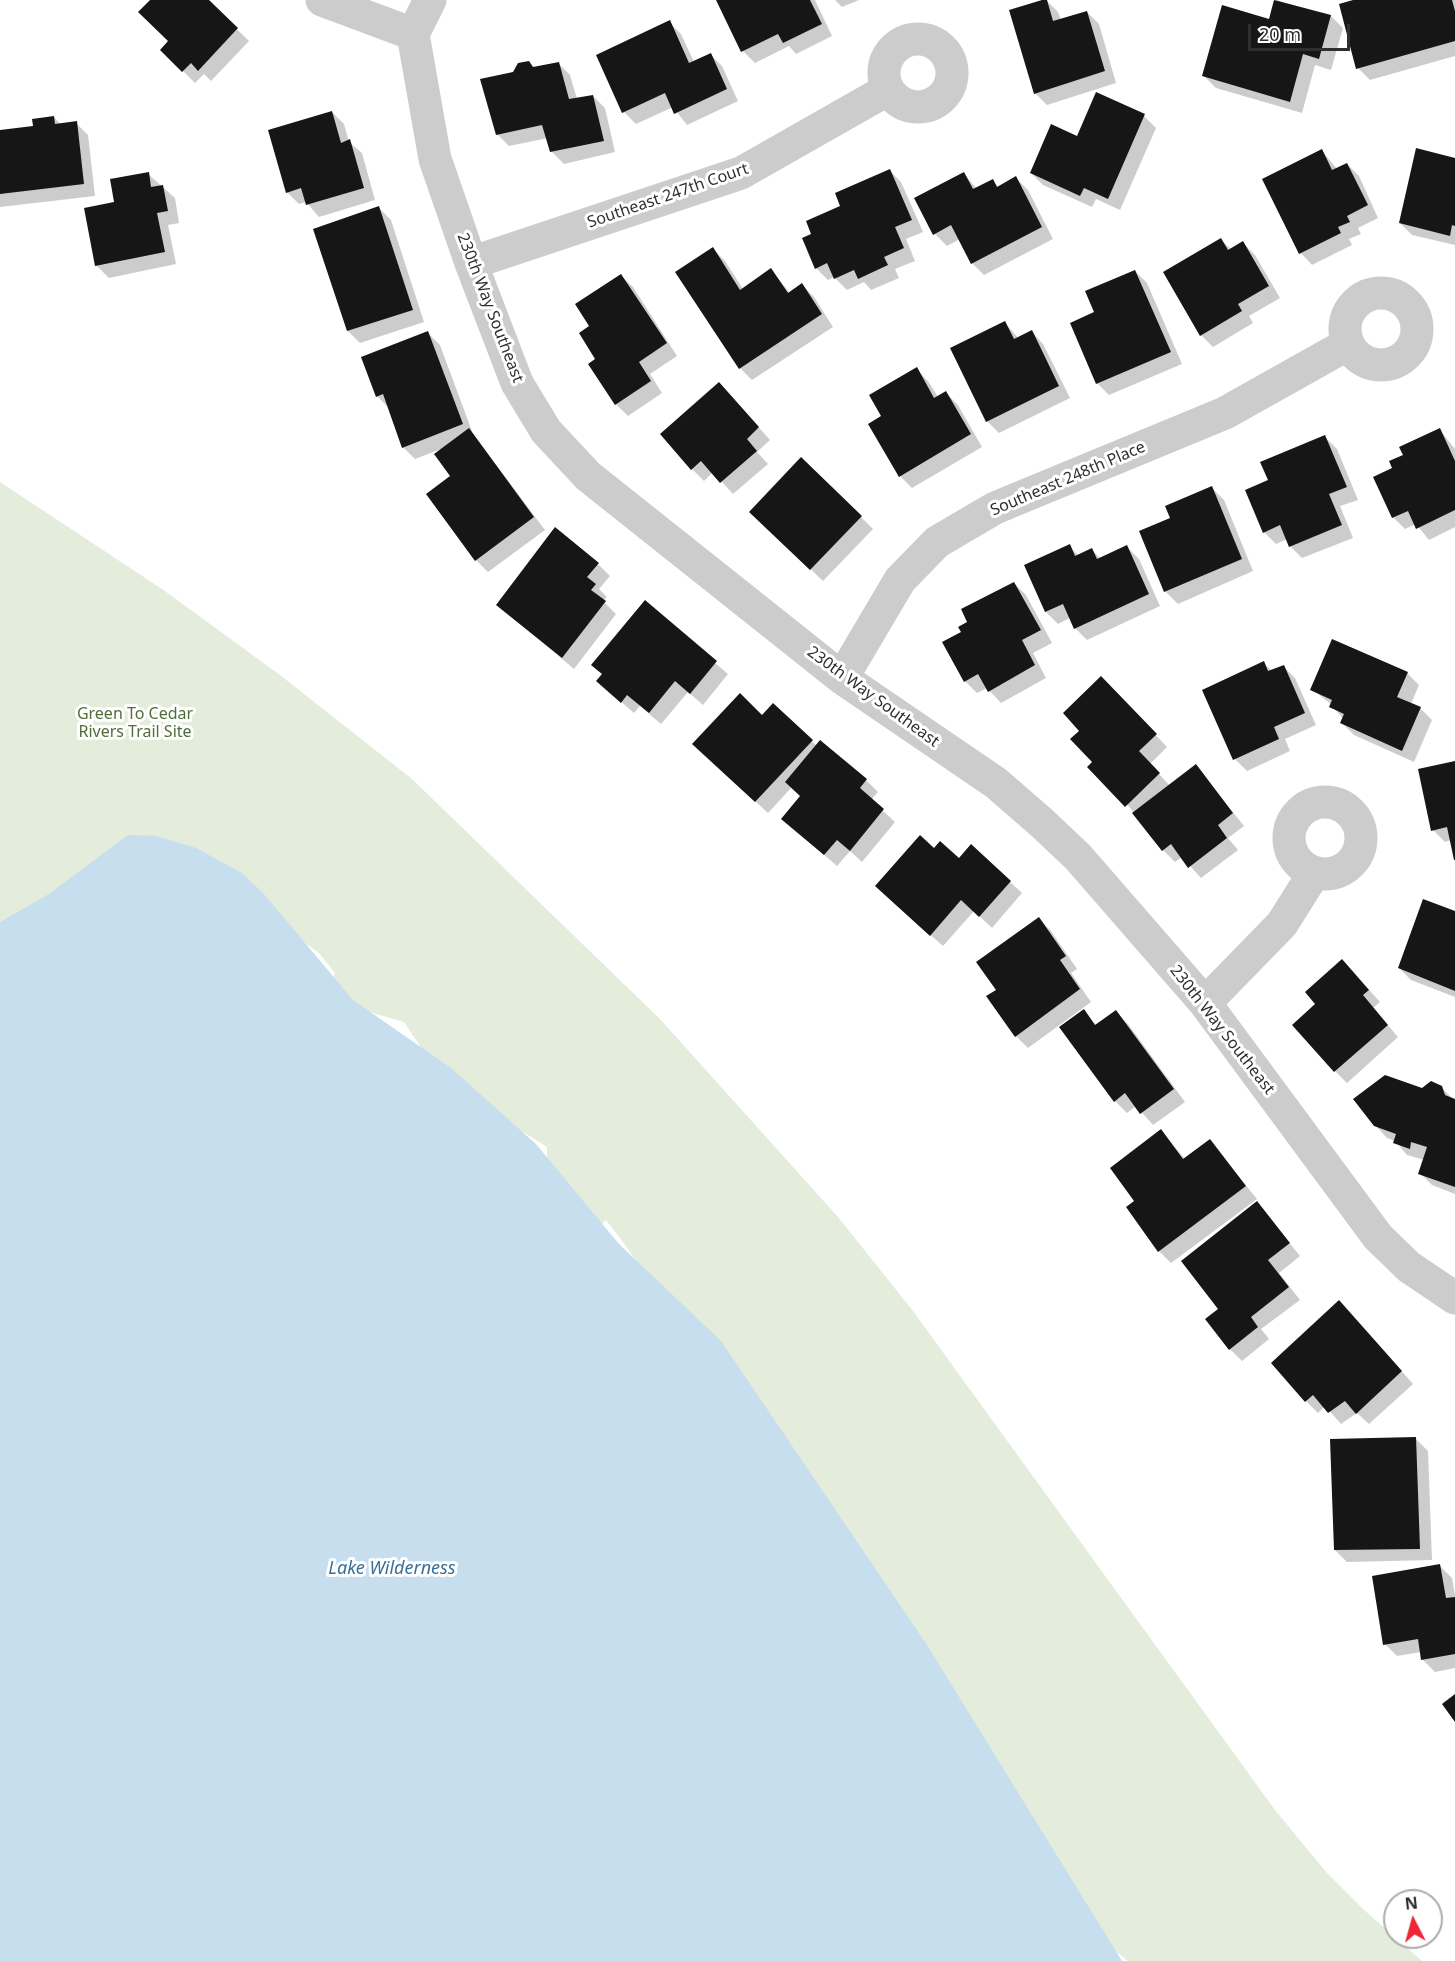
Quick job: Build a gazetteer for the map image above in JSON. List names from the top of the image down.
{
  "streets": {
    "street": ["Southeast 247th Court", "230th Way Southeast", "Southeast 248th Place"]
  },
  "crossings": [
    ["Southeast 247th Court", "230th Way Southeast"],
    ["230th Way Southeast", "Southeast 248th Place"]
  ],
  "water": ["Lake Wilderness"],
  "parks": ["Green To Cedar Rivers Trail Site"],
  "scale_bar": "20 m",
  "north": "top"
}
